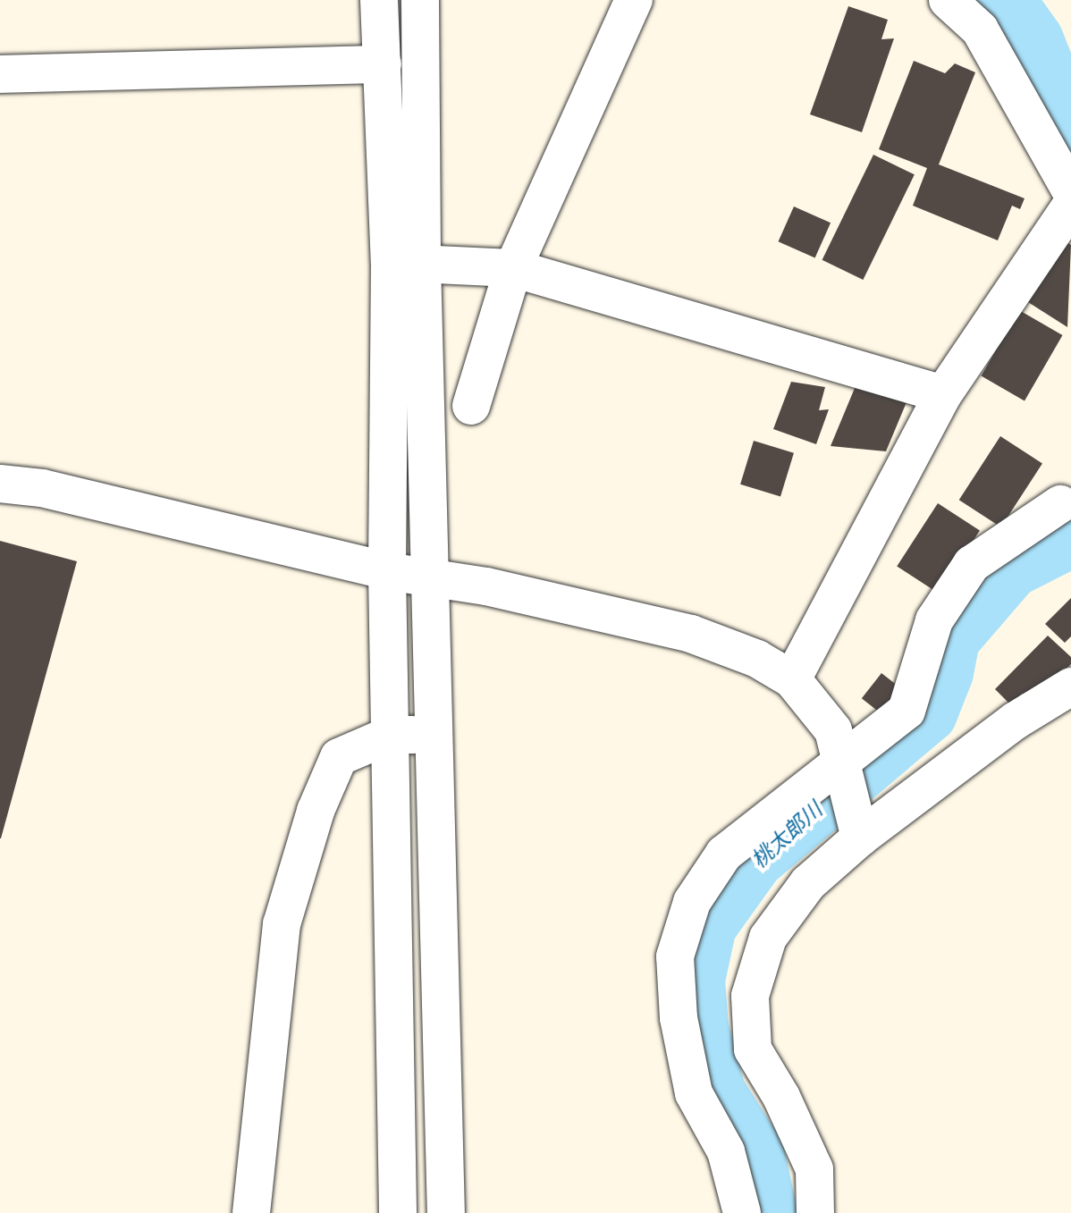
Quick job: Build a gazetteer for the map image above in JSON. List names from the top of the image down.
{
  "water": ["桃太郎川"]
}
